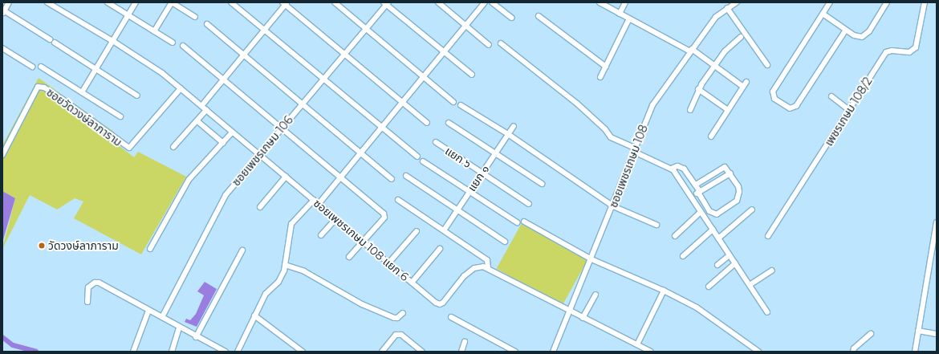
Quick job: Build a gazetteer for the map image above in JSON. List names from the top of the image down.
{
  "streets": {
    "street": [
      "เพชรเกษม 108/2",
      "ซอยวัดวงษ์ลาภาราม",
      "ซอยเพชรเกษม 106",
      "แยก ๖",
      "ซอยเพชรเกษม 108",
      "แยก ๑",
      "ซอยเพชรเกษม 108 แยก 6"
    ]
  },
  "crossings": [
    ["ซอยวัดวงษ์ลาภาราม", "ซอยเพชรเกษม 108 แยก 6"],
    ["ซอยเพชรเกษม 106", "ซอยเพชรเกษม 108 แยก 6"],
    ["แยก ๖", "แยก ๑"]
  ],
  "places": ["วัดวงษ์ลาภาราม"]
}
